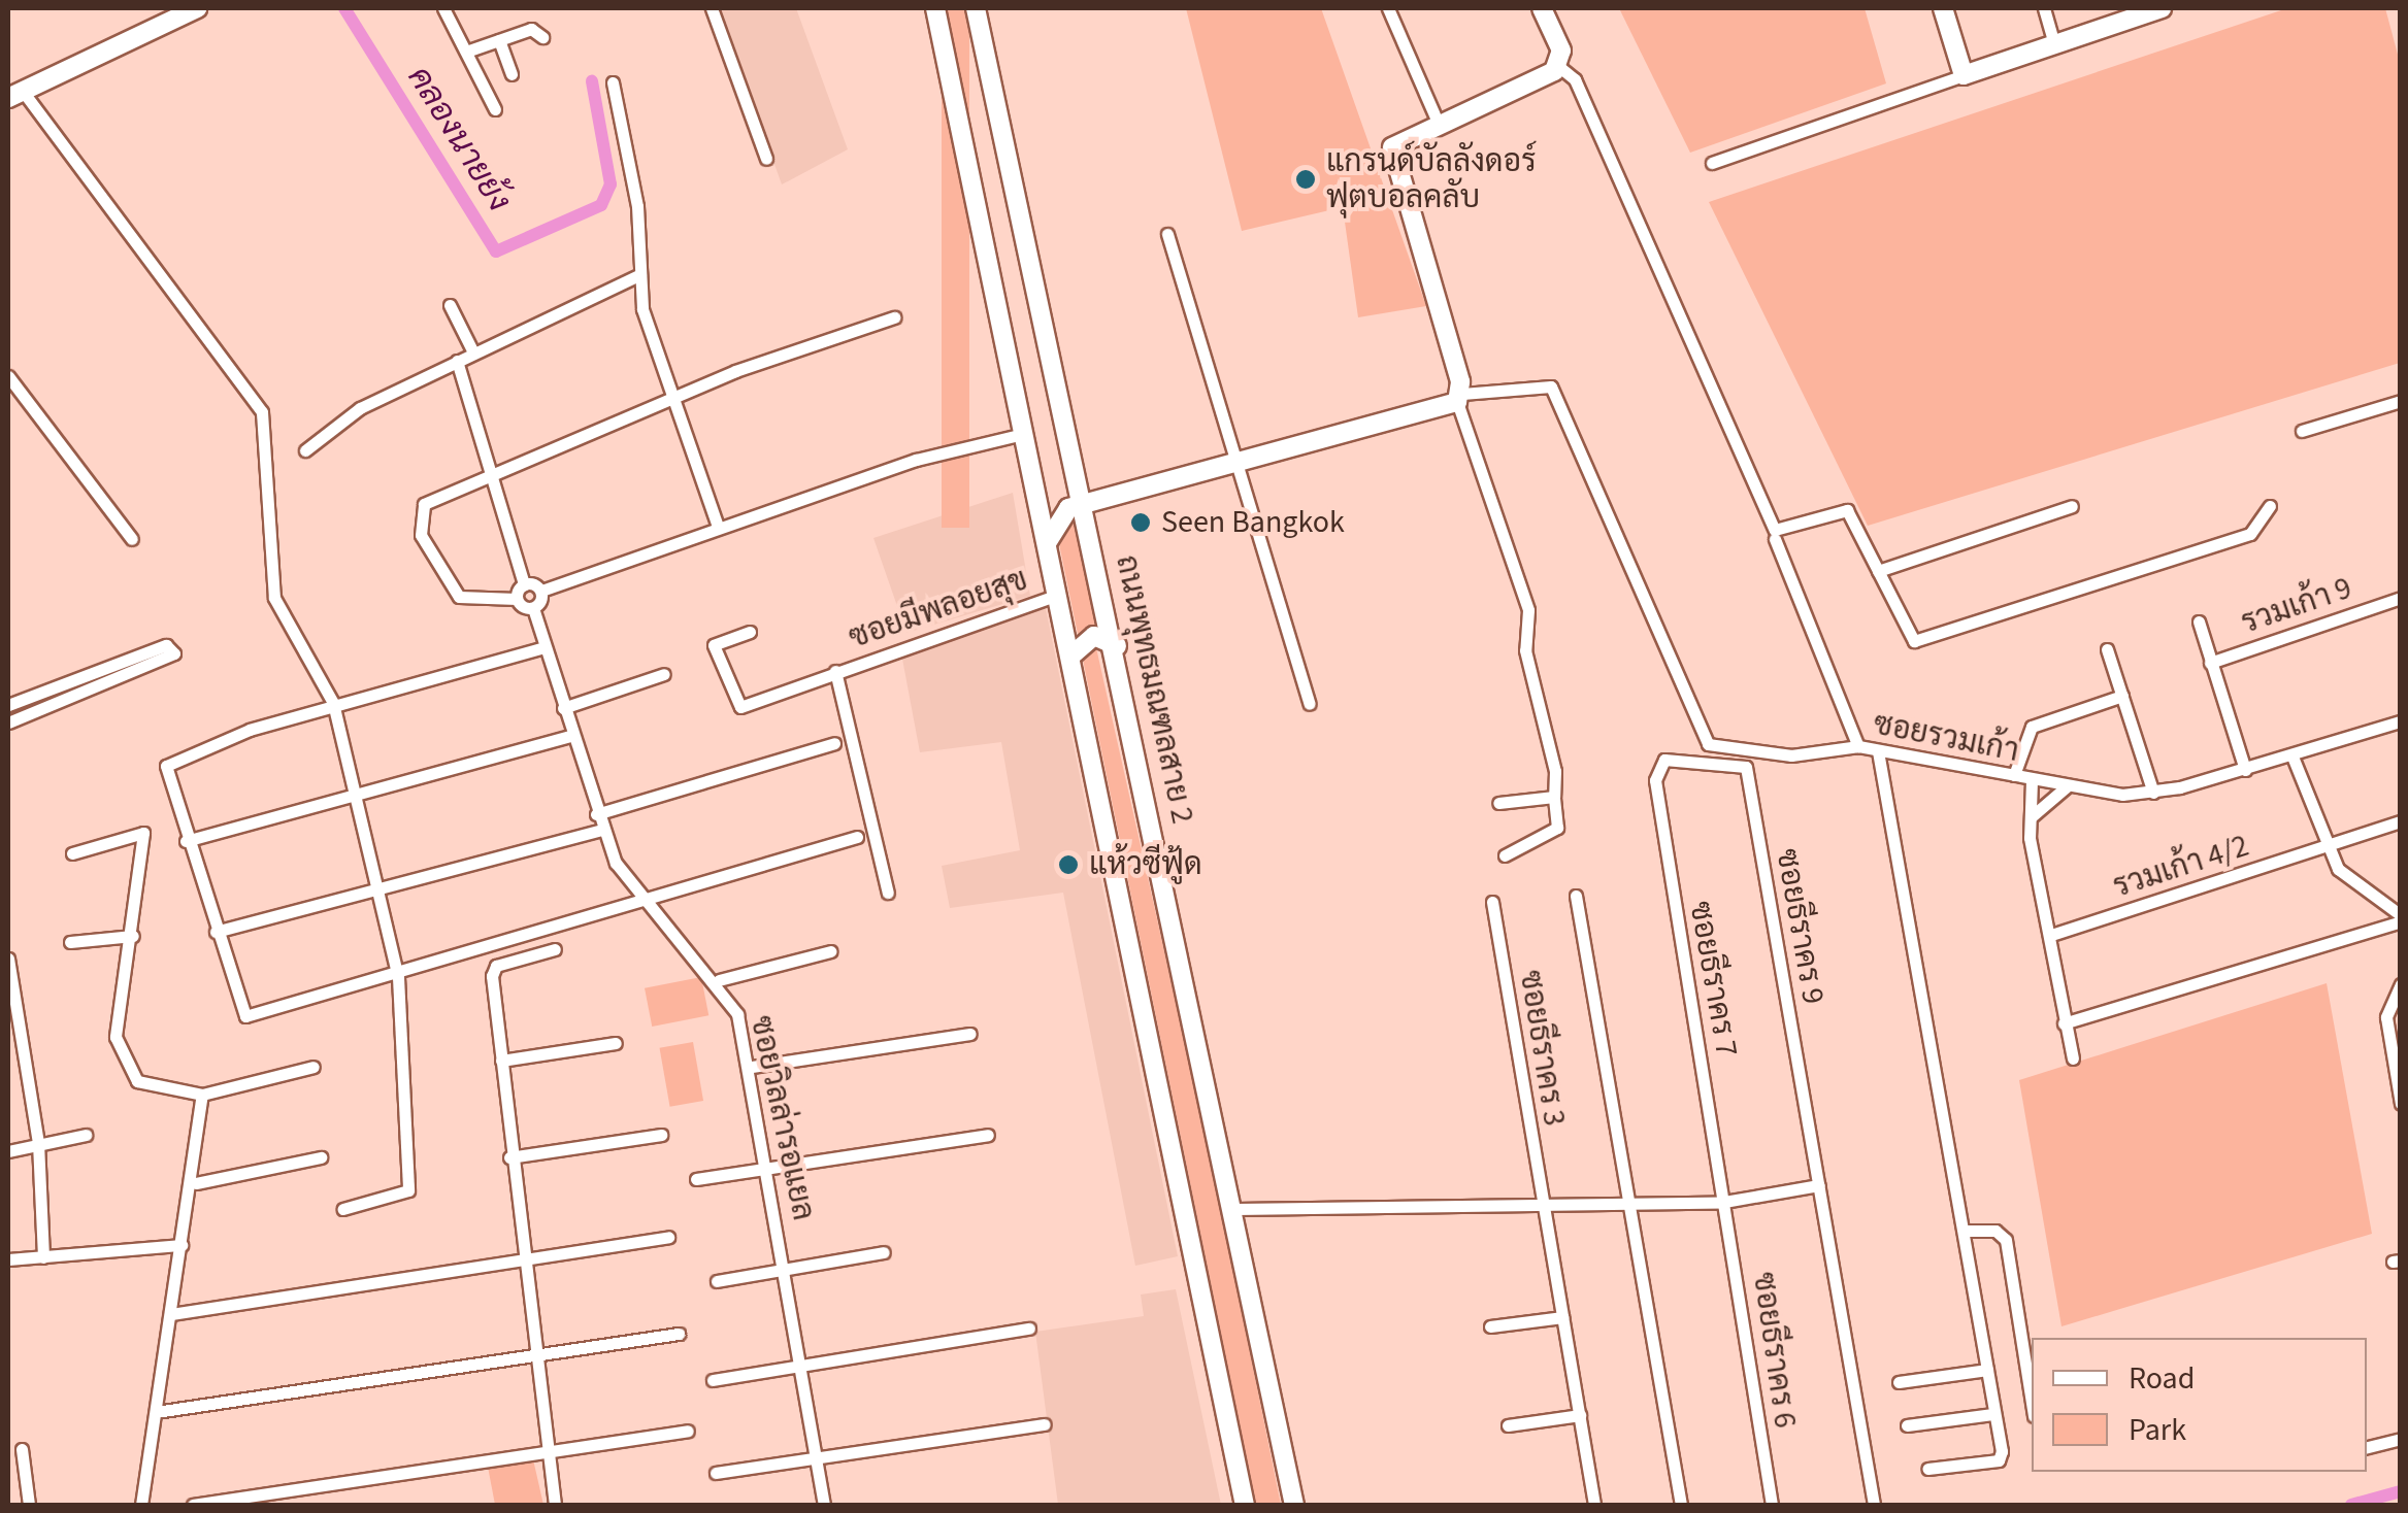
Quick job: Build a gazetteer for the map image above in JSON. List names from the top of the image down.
{
  "streets": {
    "main road": ["ถนนพุทธมณฑลสาย 2"],
    "street": [
      "รวมเก้า 9",
      "ซอยมีพลอยสุข",
      "ซอยรวมเก้า",
      "รวมเก้า 4/2",
      "ซอยธีราคร 9",
      "ซอยธีราคร 7",
      "ซอยธีราคร 3",
      "ซอยวิลล่ารอแยล",
      "ซอยธีราคร 6"
    ]
  },
  "crossings": [
    ["ซอยธีราคร 9", "ซอยธีราคร 7"],
    ["ซอยธีราคร 7", "ซอยธีราคร 6"]
  ],
  "water": ["คลองนายย้ง"],
  "places": ["แกรนด์บัลลังดอร์ ฟุตบอลคลับ", "Seen Bangkok", "แห้วซีฟู้ด"],
  "legend": ["Road", "Park"]
}
